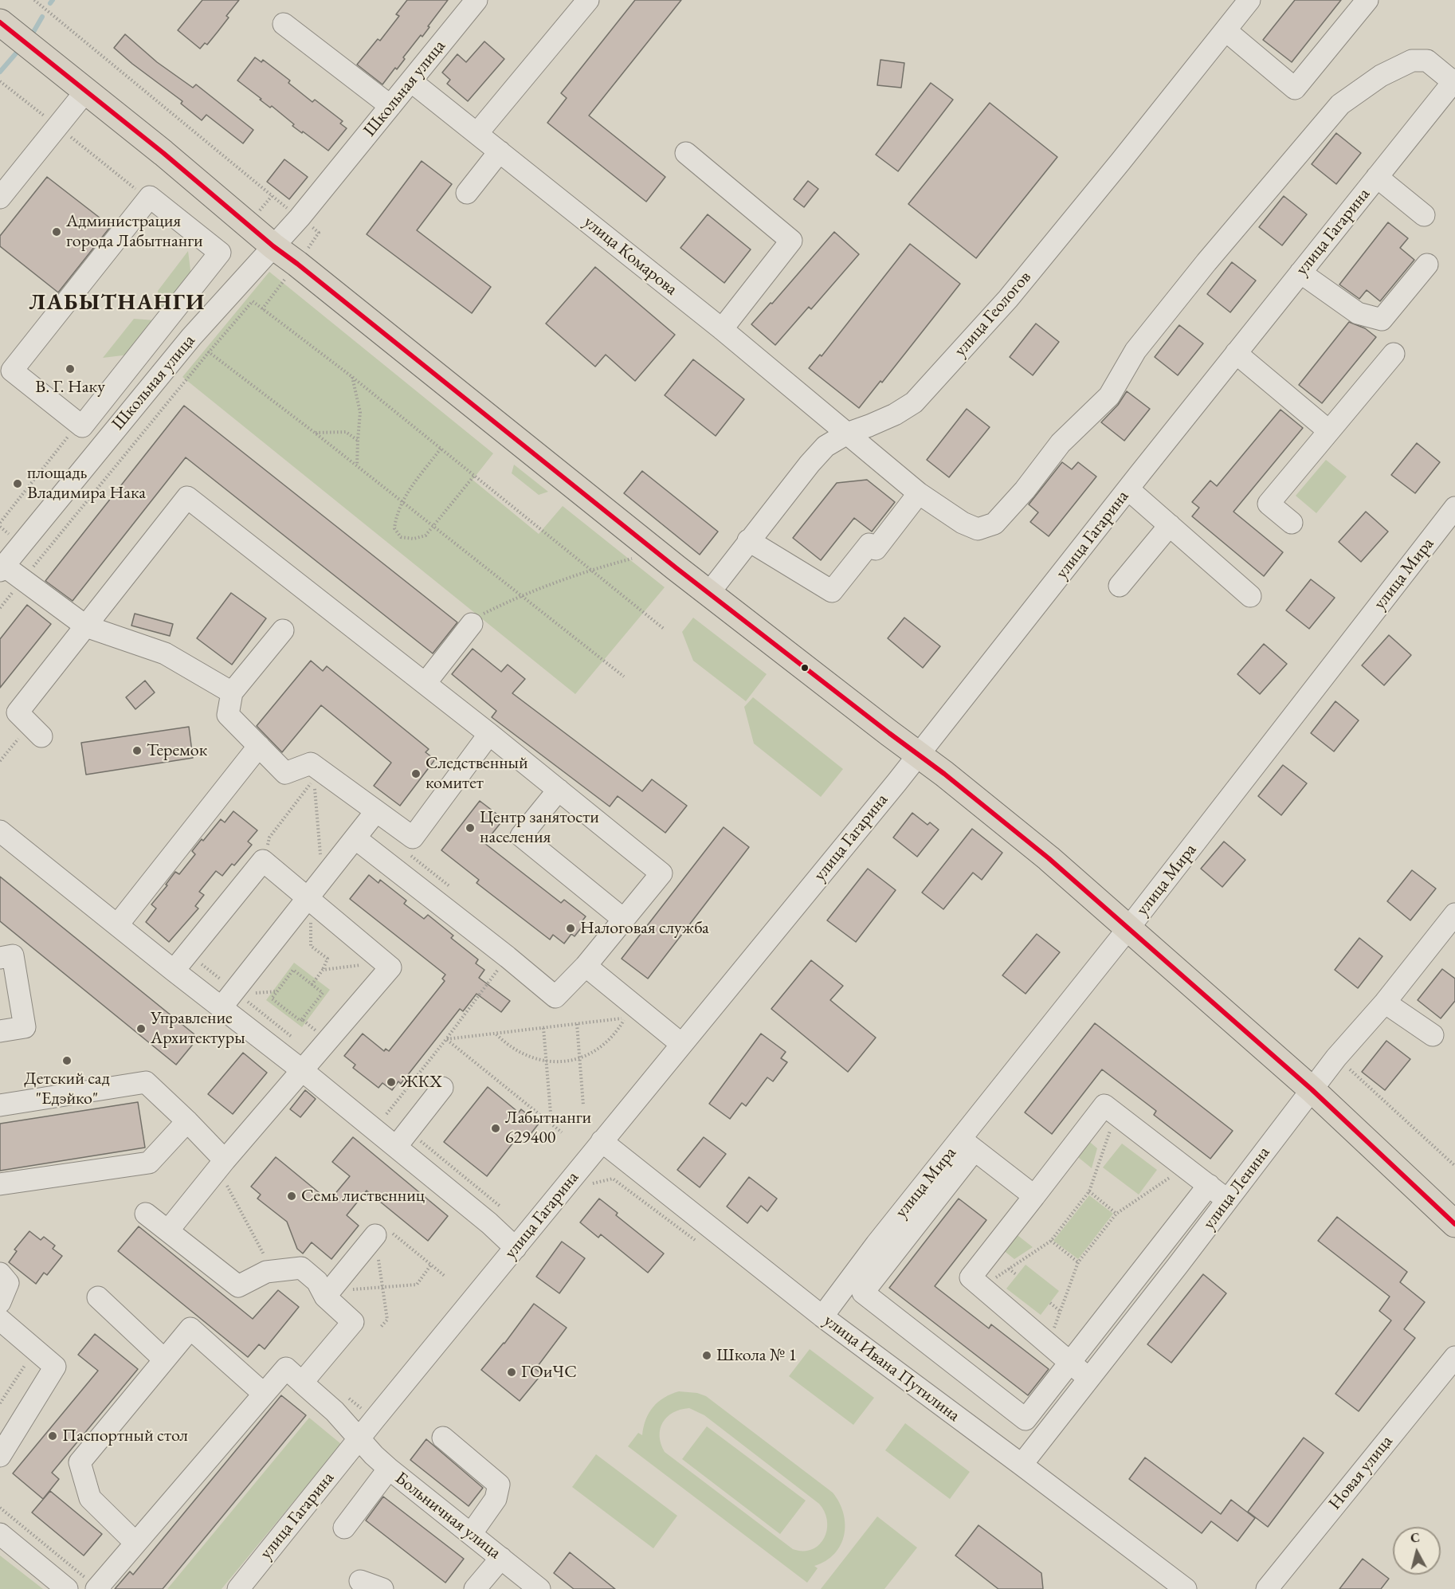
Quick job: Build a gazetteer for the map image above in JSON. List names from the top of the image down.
{
  "streets": {
    "street": [
      "Школьная улица",
      "улица Гагарина",
      "улица Комарова",
      "улица Геологов",
      "улица Мира",
      "улица Ленина",
      "улица Ивана Путилина",
      "Новая улица",
      "Больничная улица"
    ]
  },
  "crossings": [
    ["Школьная улица", "улица Комарова"],
    ["улица Гагарина", "улица Комарова"],
    ["улица Гагарина", "улица Ивана Путилина"],
    ["улица Гагарина", "Больничная улица"],
    ["улица Комарова", "улица Геологов"],
    ["улица Мира", "улица Ивана Путилина"],
    ["улица Ленина", "улица Ивана Путилина"]
  ],
  "districts": ["ЛАБЫТНАНГИ"],
  "places": [
    "Администрация города Лабытнанги",
    "В. Г. Наку",
    "площадь Владимира Нака",
    "Теремок",
    "Следственный комитет",
    "Центр занятости населения",
    "Налоговая служба",
    "Управление Архитектуры",
    "Детский сад \"Едэйко\"",
    "ЖКХ",
    "Лабытнанги 629400",
    "Семь лиственниц",
    "Школа № 1",
    "ГОиЧС",
    "Паспортный стол"
  ],
  "north": "top"
}
